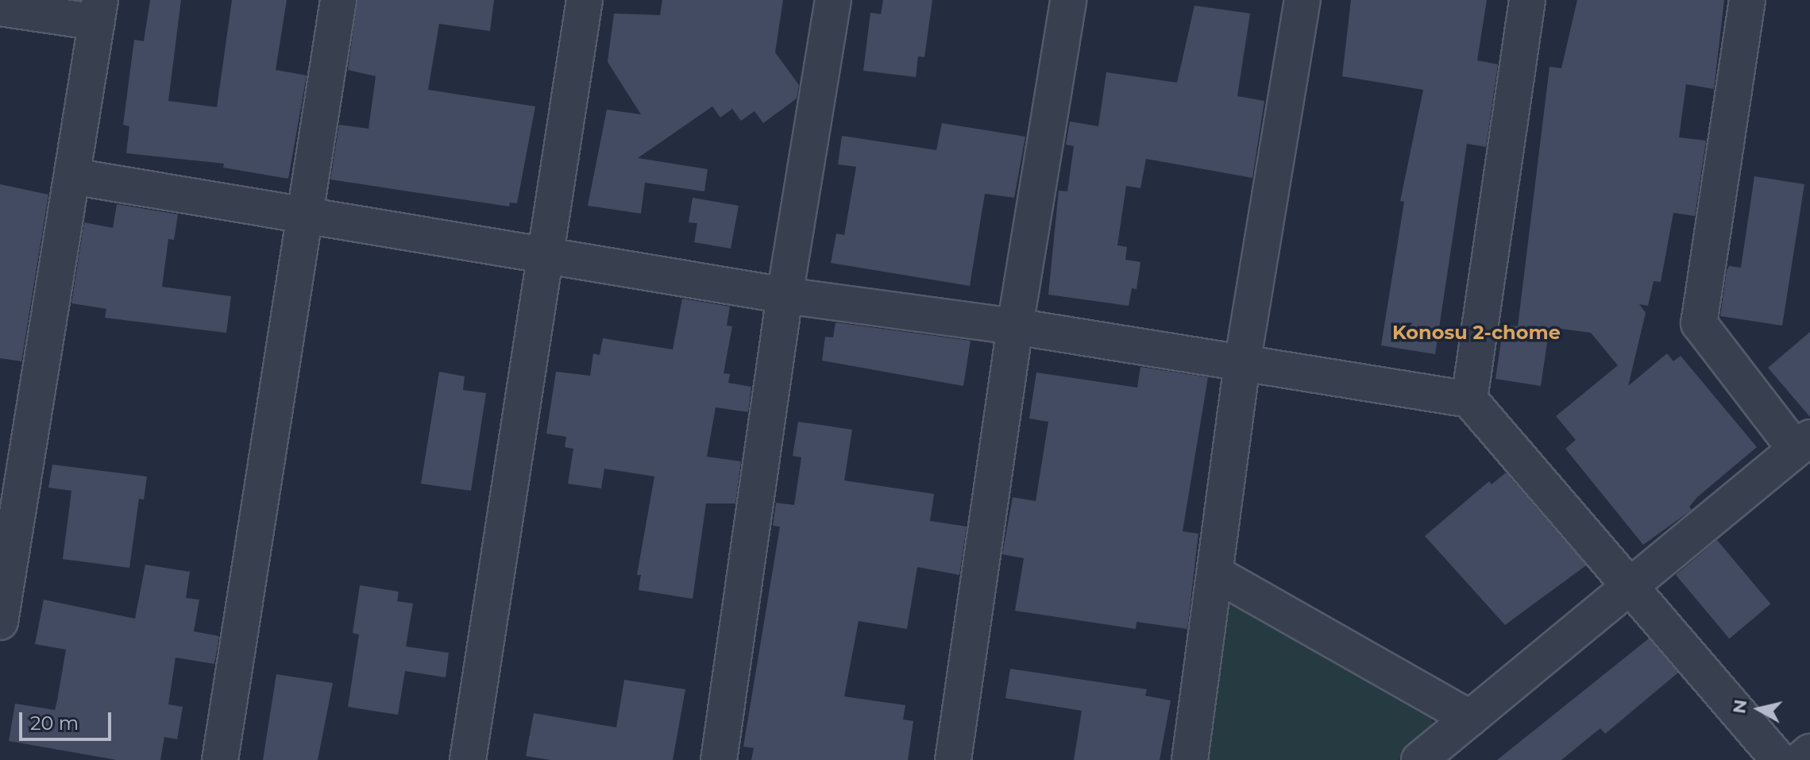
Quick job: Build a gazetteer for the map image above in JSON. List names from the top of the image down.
{
  "districts": ["Konosu 2-chome"],
  "scale_bar": "20 m",
  "north": "left"
}
